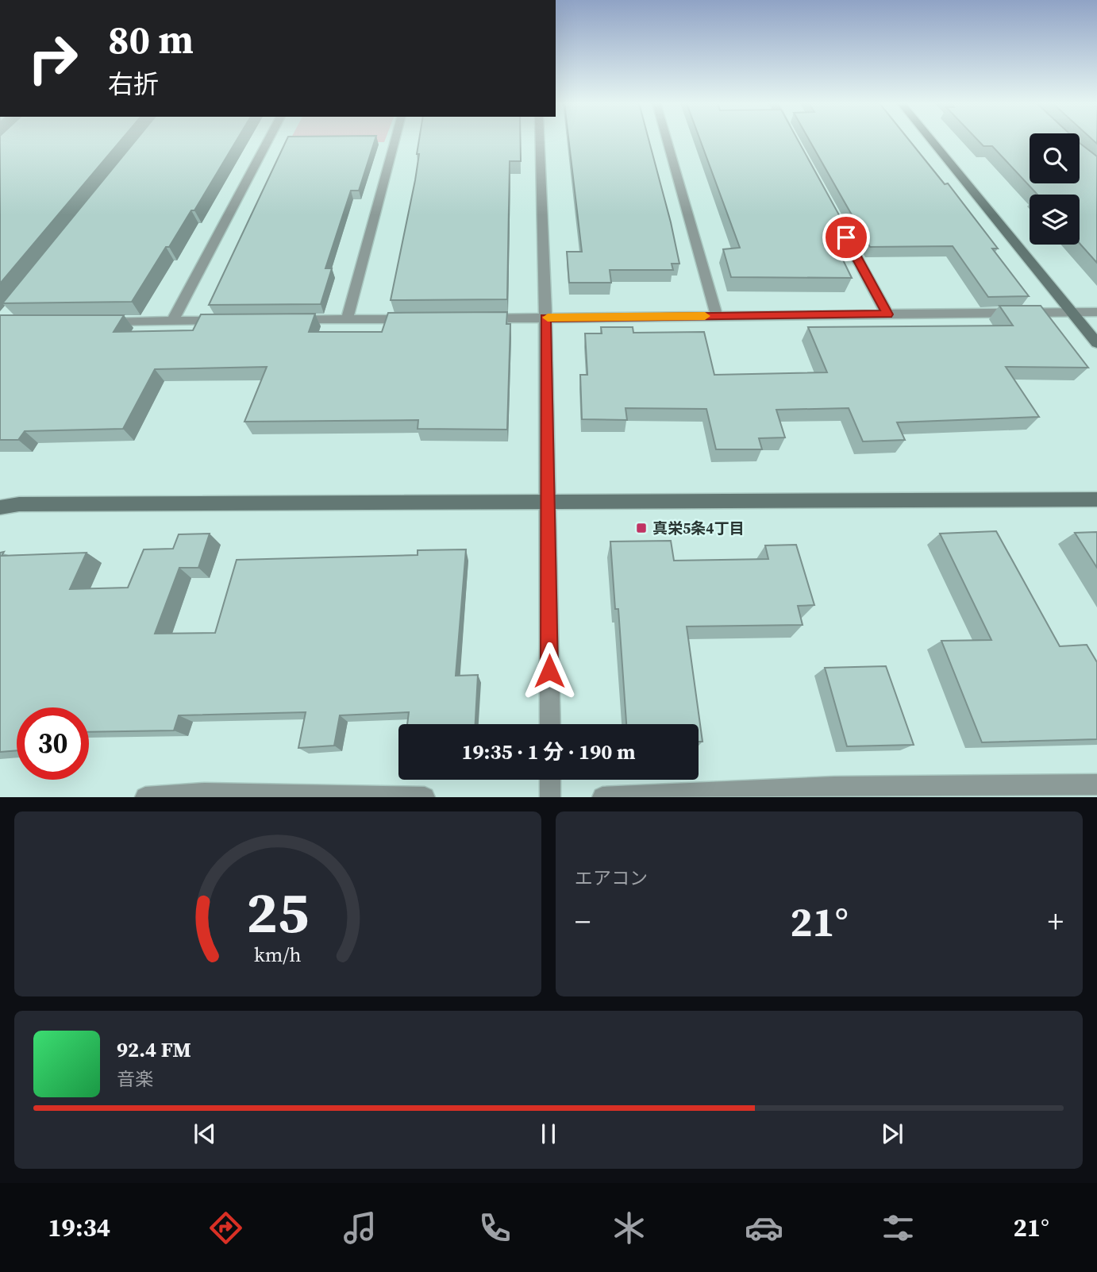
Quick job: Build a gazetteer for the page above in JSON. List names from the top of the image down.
{
  "places": {
    "transit": ["真栄5条4丁目"]
  },
  "page": {
    "turn": ["80 m", "右折"],
    "limit": "30",
    "trip": "19:35 · 1 分 · 190 m",
    "tile": "エアコン",
    "heat": ["−", "21°", "+"],
    "song": ["92.4 FM", "音楽"],
    "tabs": ["19:34", "21°"],
    "gauge": ["25", "km/h"]
  }
}
